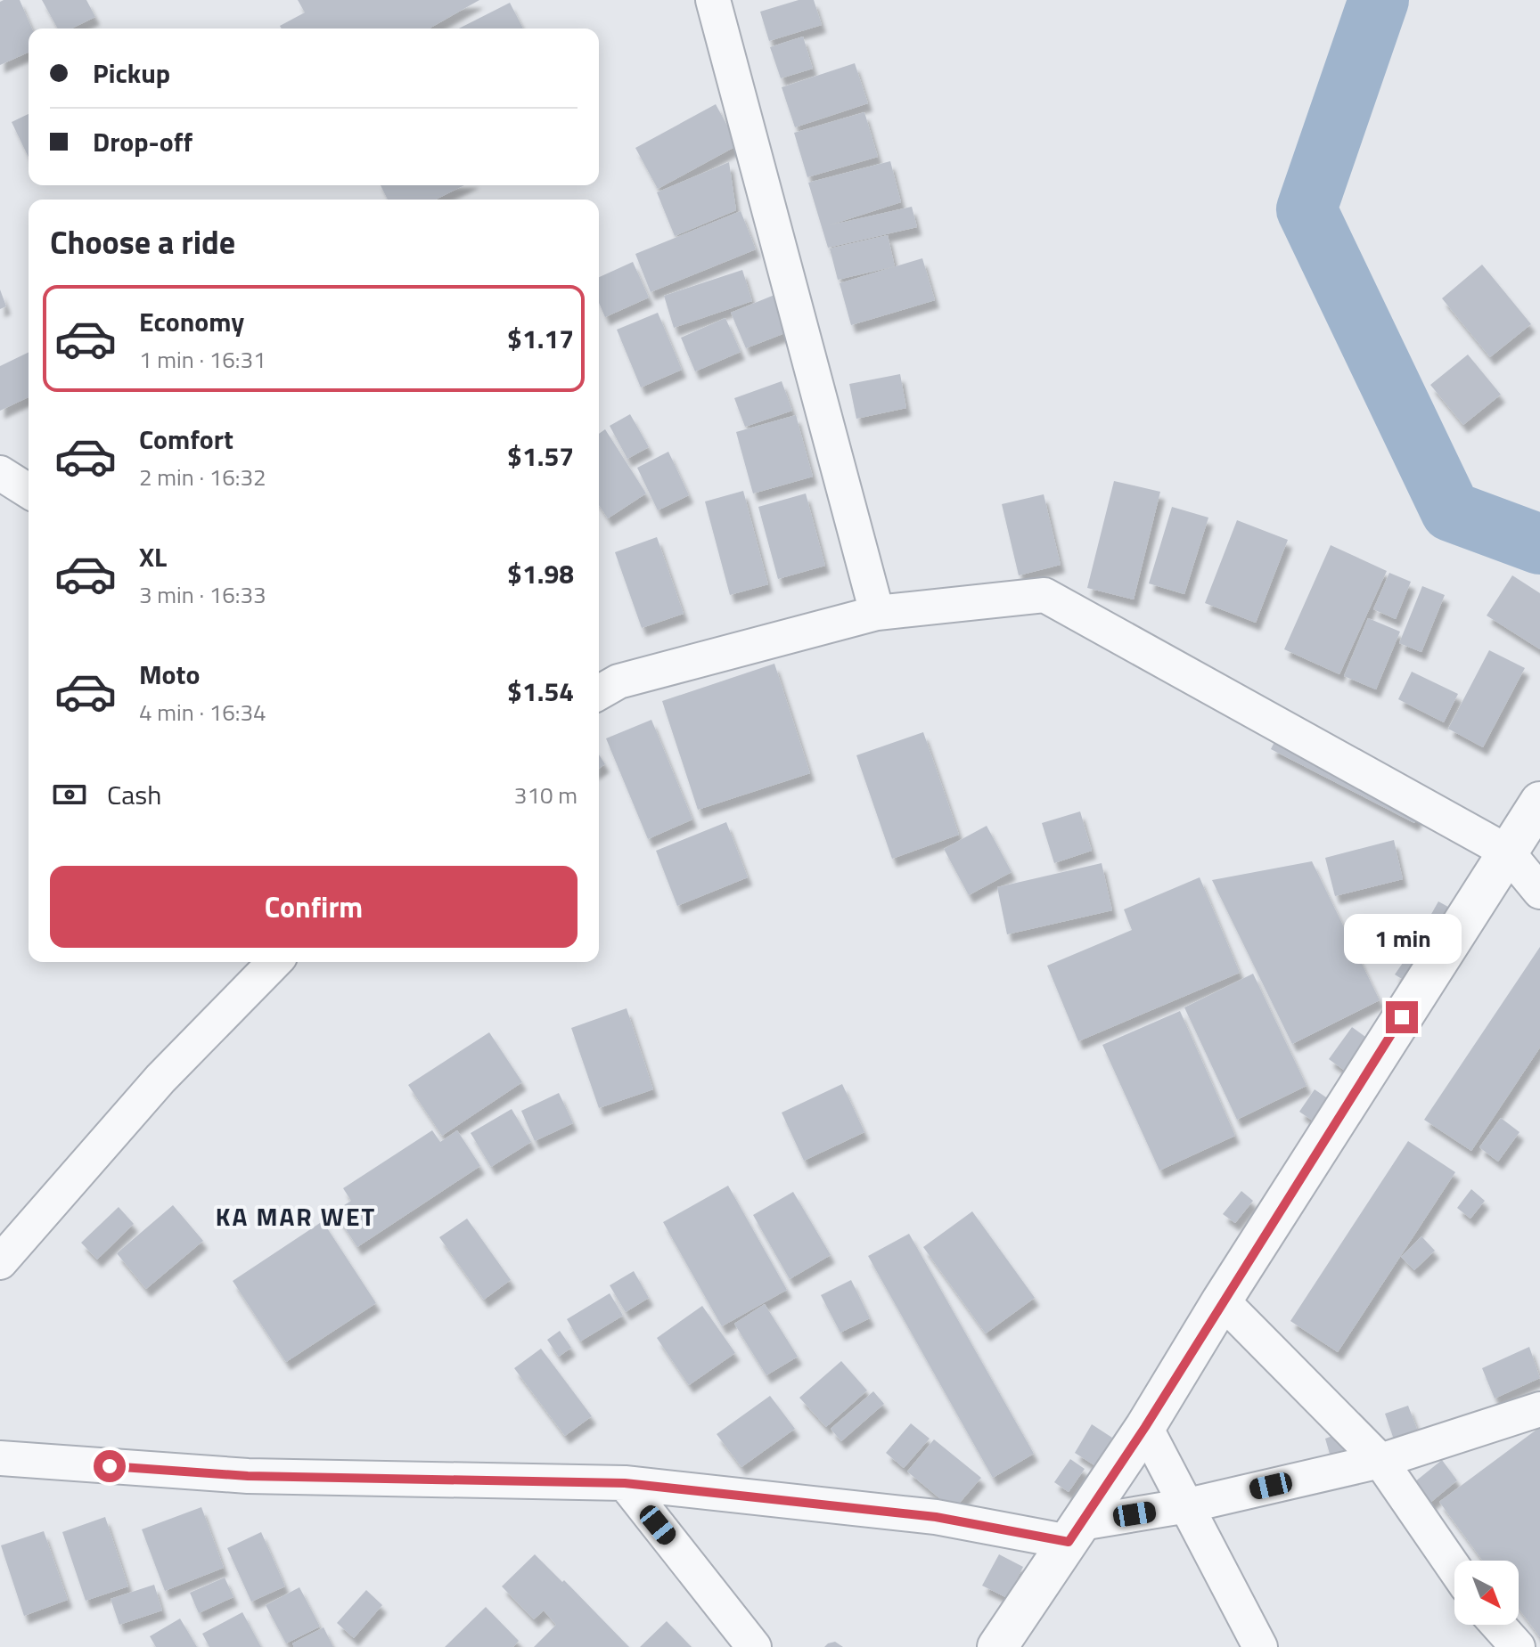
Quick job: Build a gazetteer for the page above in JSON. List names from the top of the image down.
{
  "districts": ["KA MAR WET"],
  "north": "bottom right",
  "page": {
    "banner": ["Pickup", "Drop-off"],
    "heading": "Choose a ride",
    "list": [
      {
        "name": "Economy",
        "note": "1 min · 16:31",
        "value": "$1.17"
      },
      {
        "name": "Comfort",
        "note": "2 min · 16:32",
        "value": "$1.57"
      },
      {
        "name": "XL",
        "note": "3 min · 16:33",
        "value": "$1.98"
      },
      {
        "name": "Moto",
        "note": "4 min · 16:34",
        "value": "$1.54"
      }
    ],
    "pay": ["Cash", "310 m"],
    "buttons": "Confirm",
    "bubble": "1 min"
  }
}
